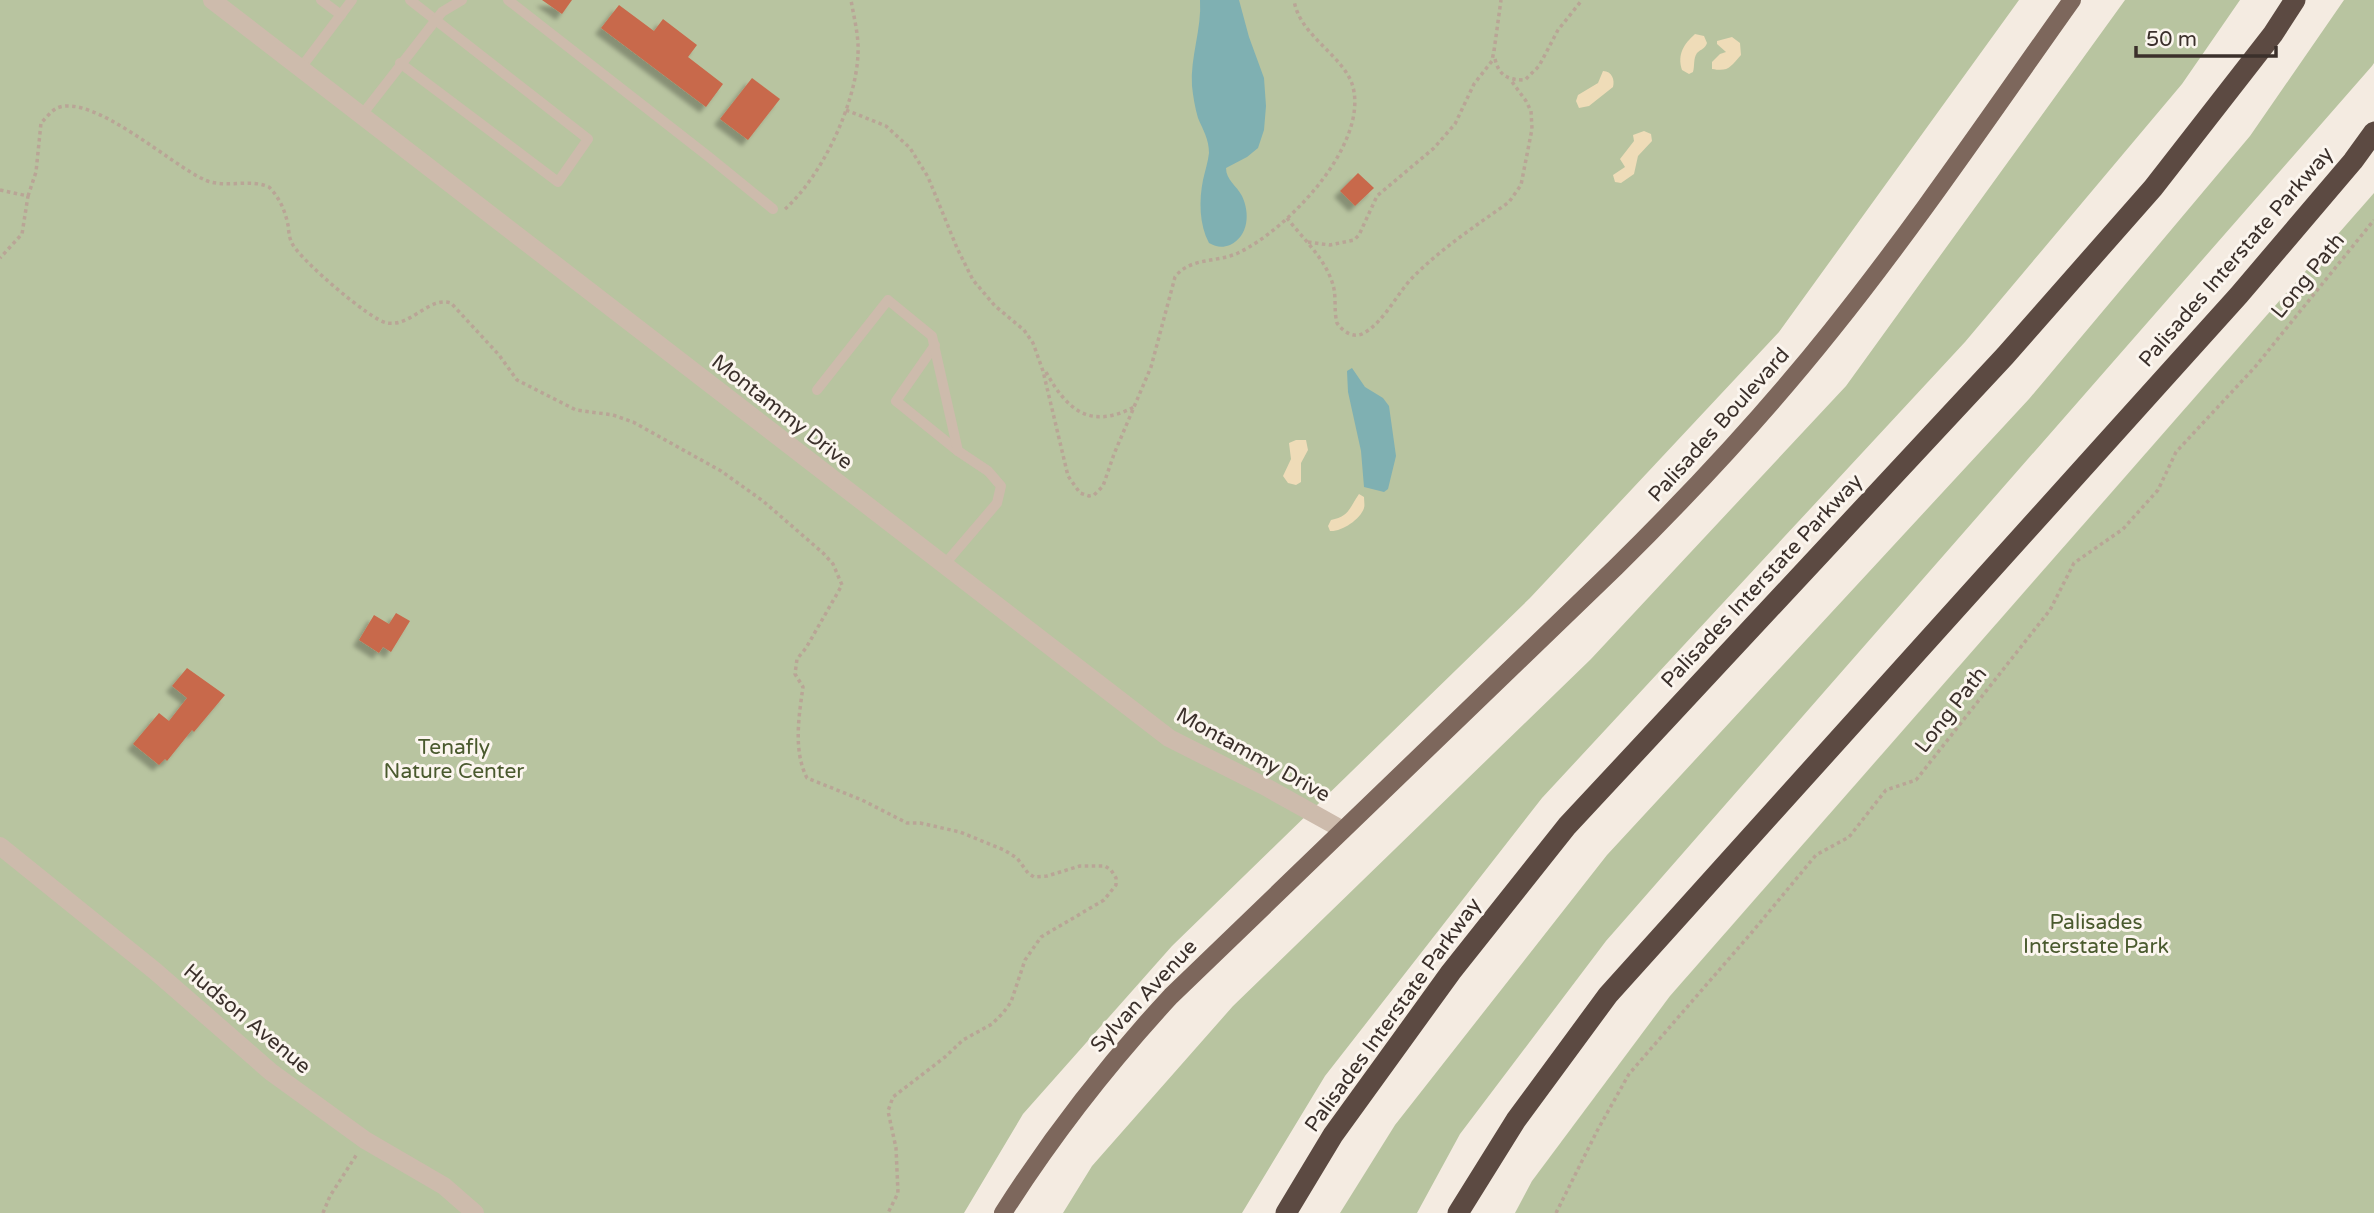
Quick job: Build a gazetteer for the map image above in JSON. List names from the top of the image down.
{
  "streets": {
    "highway": ["Palisades Interstate Parkway"],
    "main road": ["Palisades Boulevard", "Sylvan Avenue"],
    "street": ["Montammy Drive", "Hudson Avenue"],
    "path": ["Long Path"]
  },
  "crossings": [
    ["Montammy Drive", "Palisades Boulevard"],
    ["Montammy Drive", "Sylvan Avenue"],
    ["Palisades Boulevard", "Sylvan Avenue"]
  ],
  "parks": ["Tenafly Nature Center", "Palisades Interstate Park"],
  "scale_bar": "50 m"
}
